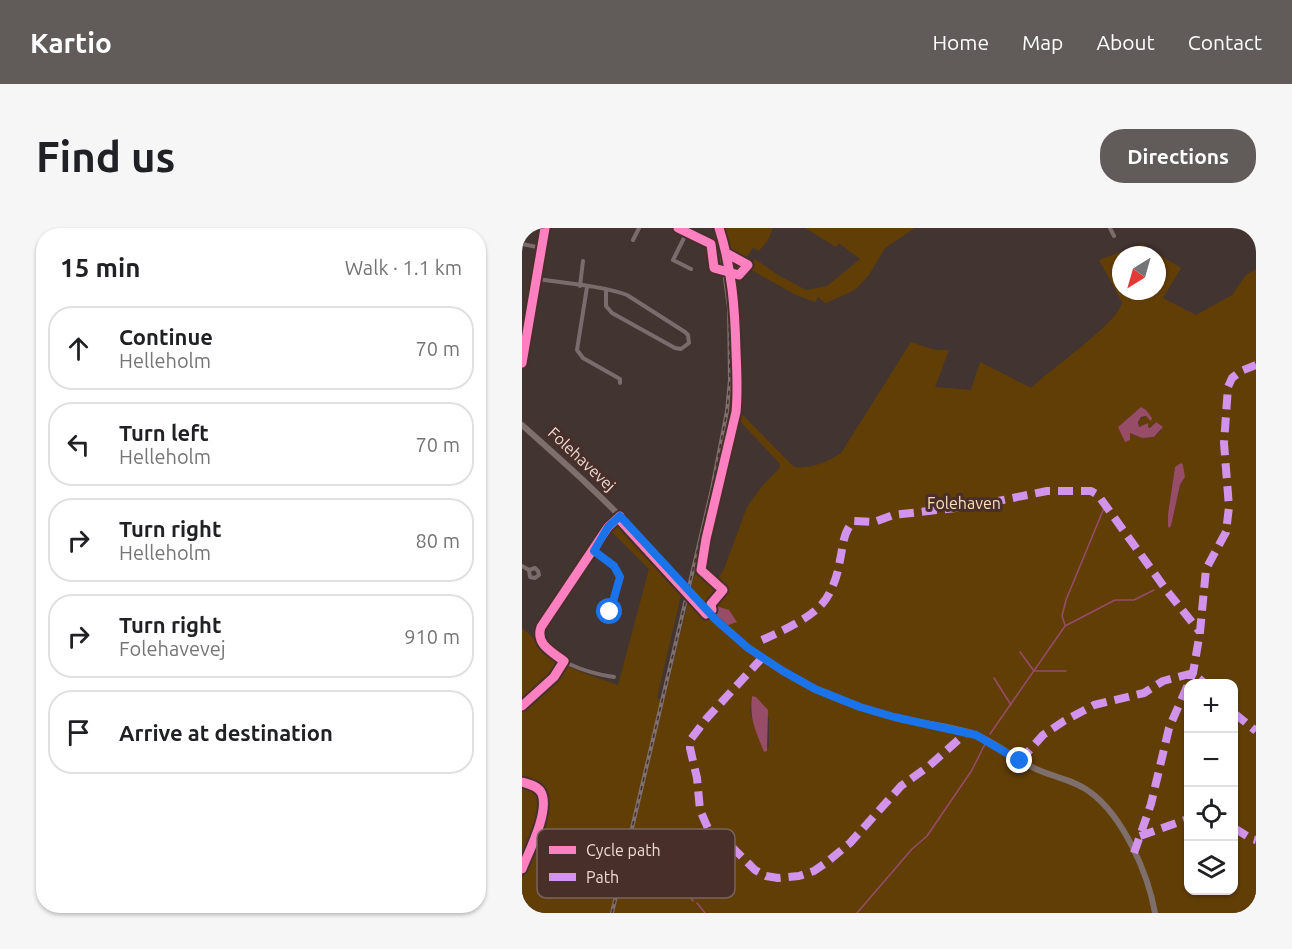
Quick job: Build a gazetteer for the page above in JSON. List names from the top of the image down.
{
  "streets": {
    "street": ["Folehavevej"]
  },
  "parks": ["Folehaven"],
  "legend": ["Cycle path", "Path"],
  "north": "bottom left",
  "page": {
    "header": "Kartio",
    "nav": [
      "Home",
      "Map",
      "About",
      "Contact"
    ],
    "buttons": "Directions",
    "title": "Find us",
    "heading": ["15 min", "Walk · 1.1 km"],
    "list": [
      ["Continue", "Helleholm", "70 m"],
      ["Turn left", "Helleholm", "70 m"],
      ["Turn right", "Helleholm", "80 m"],
      ["Turn right", "Folehavevej", "910 m"],
      "Arrive at destination"
    ],
    "map_buttons": ["+", "−"]
  }
}
